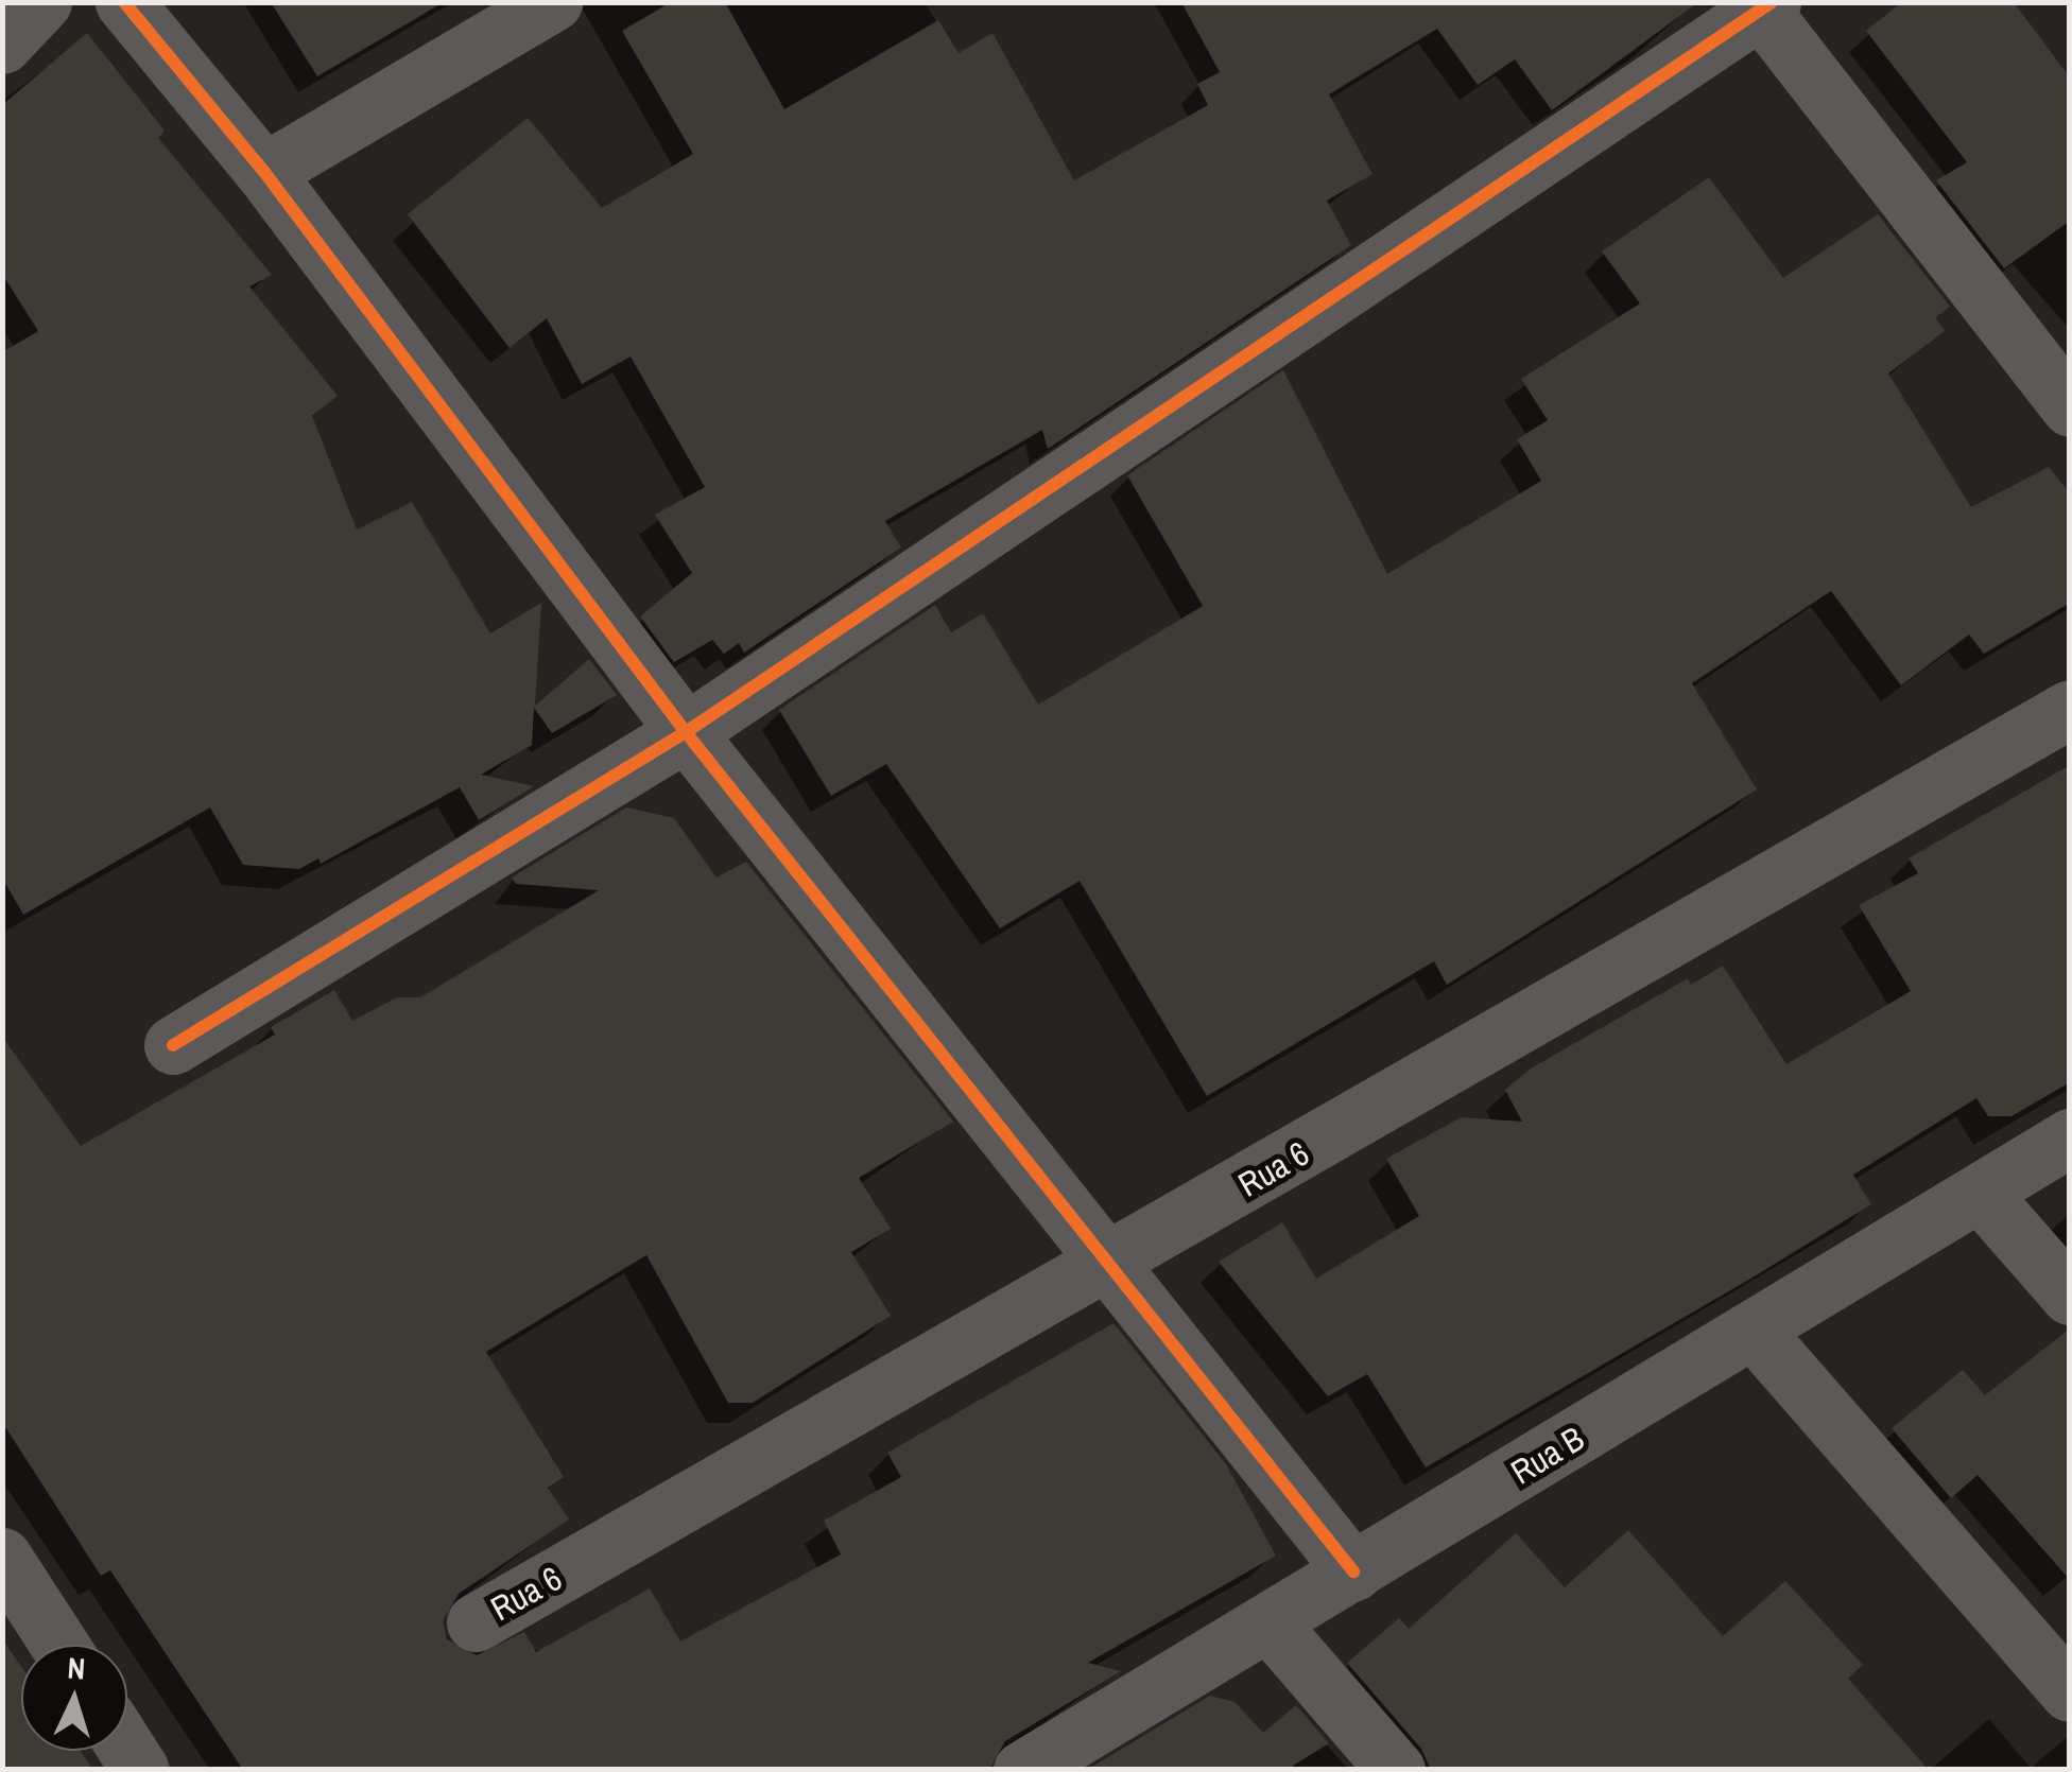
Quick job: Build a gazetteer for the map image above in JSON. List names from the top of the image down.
{
  "streets": {
    "street": ["Rua 6", "Rua B"]
  },
  "north": "top"
}
